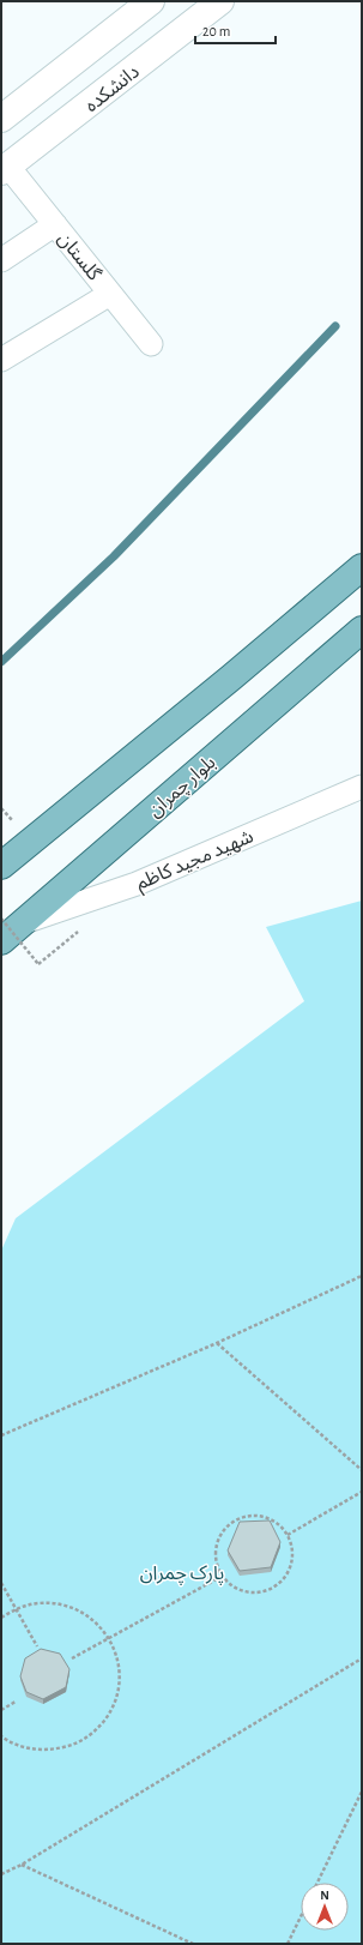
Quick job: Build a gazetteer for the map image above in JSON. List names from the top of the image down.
{
  "streets": {
    "main road": ["دانشکده", "بلوار چمران"],
    "street": ["گلستان", "شهید مجید کاظم"]
  },
  "crossings": [
    ["دانشکده", "گلستان"],
    ["بلوار چمران", "شهید مجید کاظم"]
  ],
  "parks": ["پارک چمران"],
  "scale_bar": "20 m",
  "north": "top"
}
